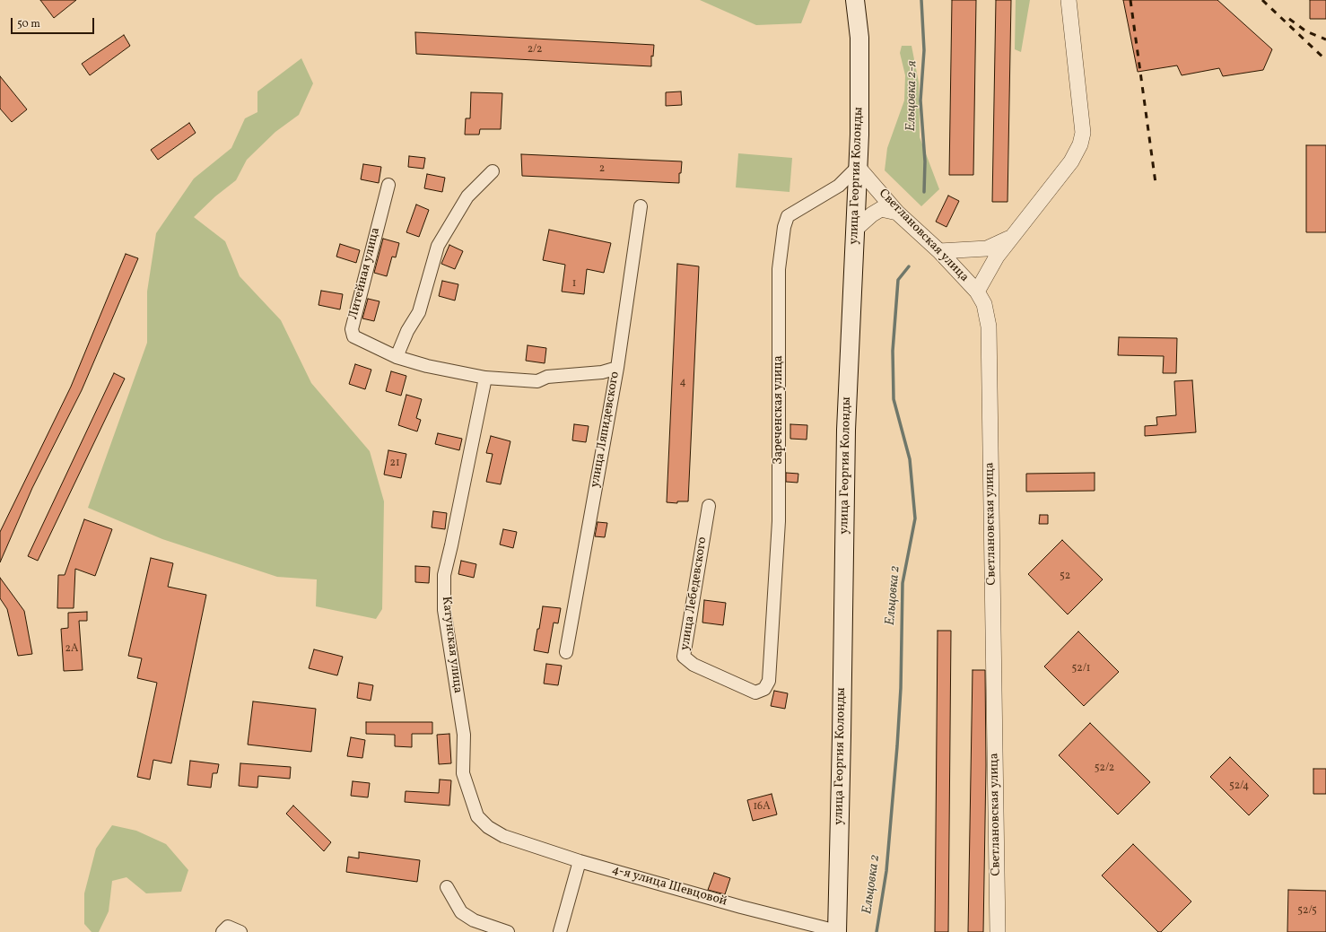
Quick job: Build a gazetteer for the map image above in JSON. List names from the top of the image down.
{
  "streets": {
    "main road": ["улица Георгия Колонды"],
    "street": [
      "Светлановская улица",
      "Литейная улица",
      "Зареченская улица",
      "улица Ляпидевского",
      "улица Лебедевского",
      "Катунская улица",
      "4-я улица Шевцовой"
    ]
  },
  "crossings": [
    ["улица Георгия Колонды", "Светлановская улица"],
    ["улица Георгия Колонды", "Зареченская улица"],
    ["улица Георгия Колонды", "4-я улица Шевцовой"],
    ["Светлановская улица", "Зареченская улица"],
    ["Зареченская улица", "улица Лебедевского"],
    ["Катунская улица", "4-я улица Шевцовой"]
  ],
  "water": ["Ельцовка 2-я", "Ельцовка 2"],
  "house_numbers": [
    "2/2",
    "2",
    "1",
    "4",
    "21",
    "52",
    "2А",
    "52/1",
    "52/2",
    "52/4",
    "16А",
    "52/5"
  ],
  "scale_bar": "50 m"
}
